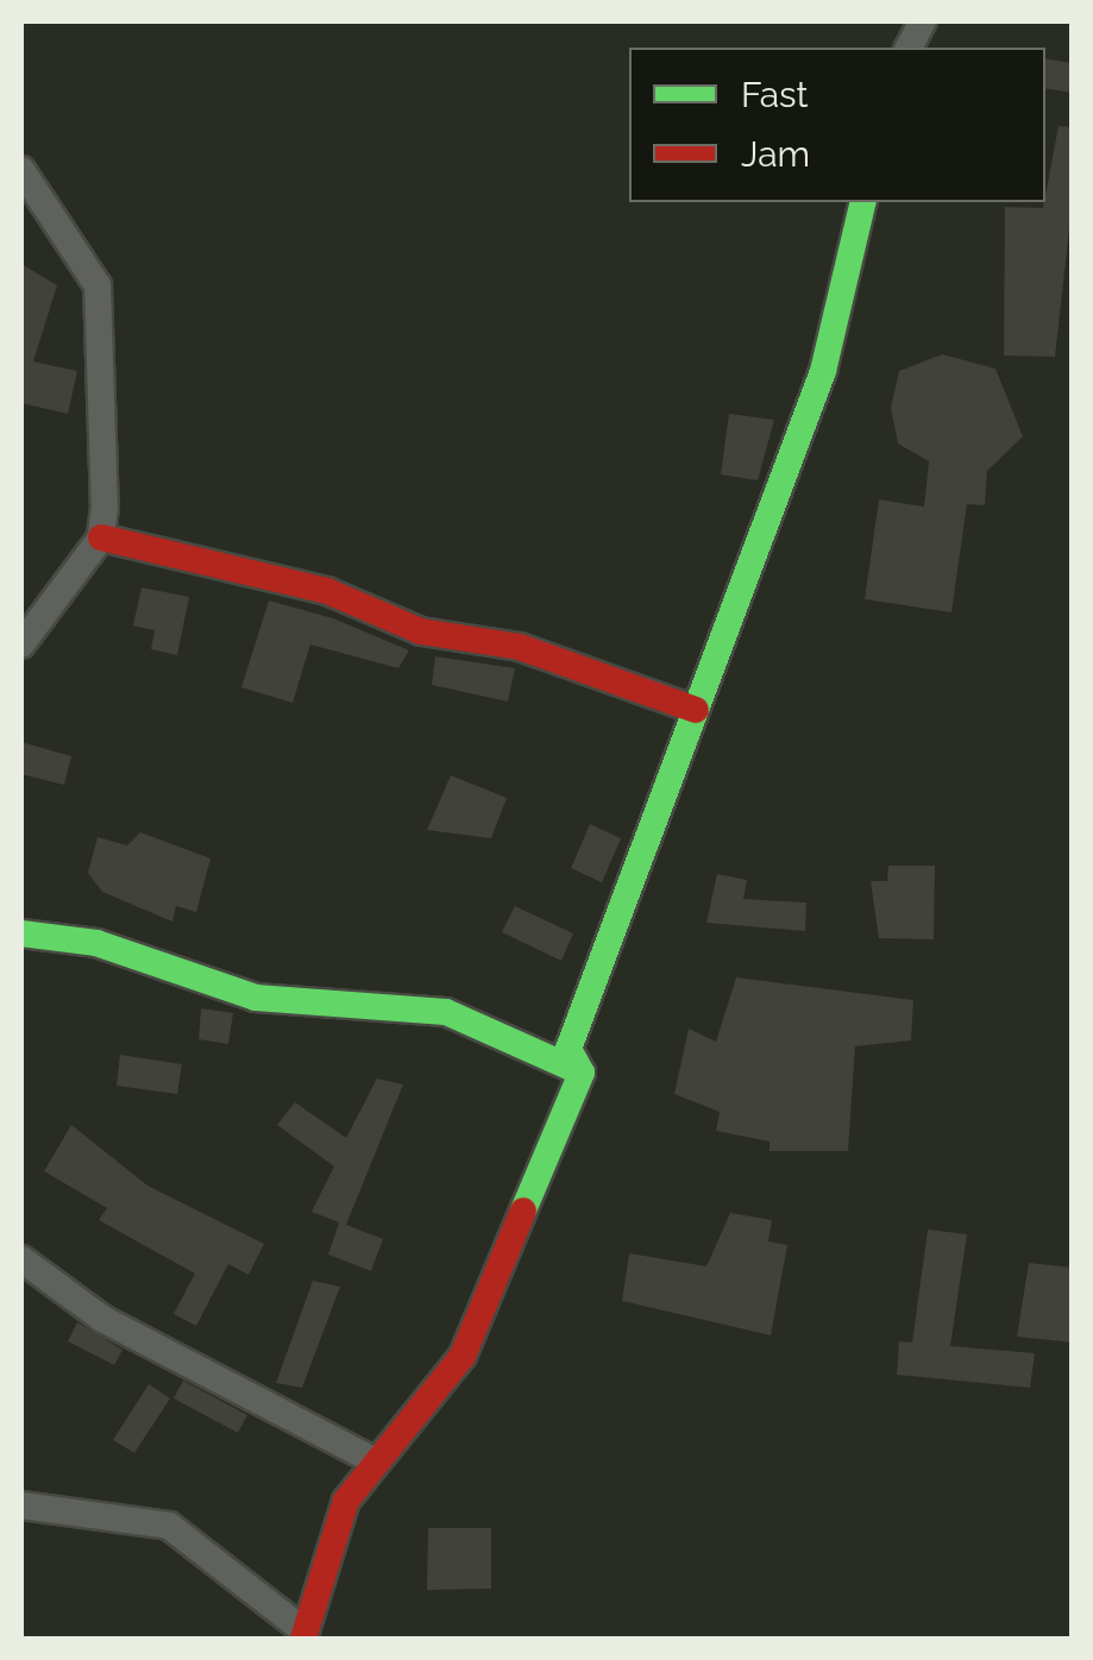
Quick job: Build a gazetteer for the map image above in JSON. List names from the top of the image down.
{
  "legend": ["Fast", "Jam"]
}
